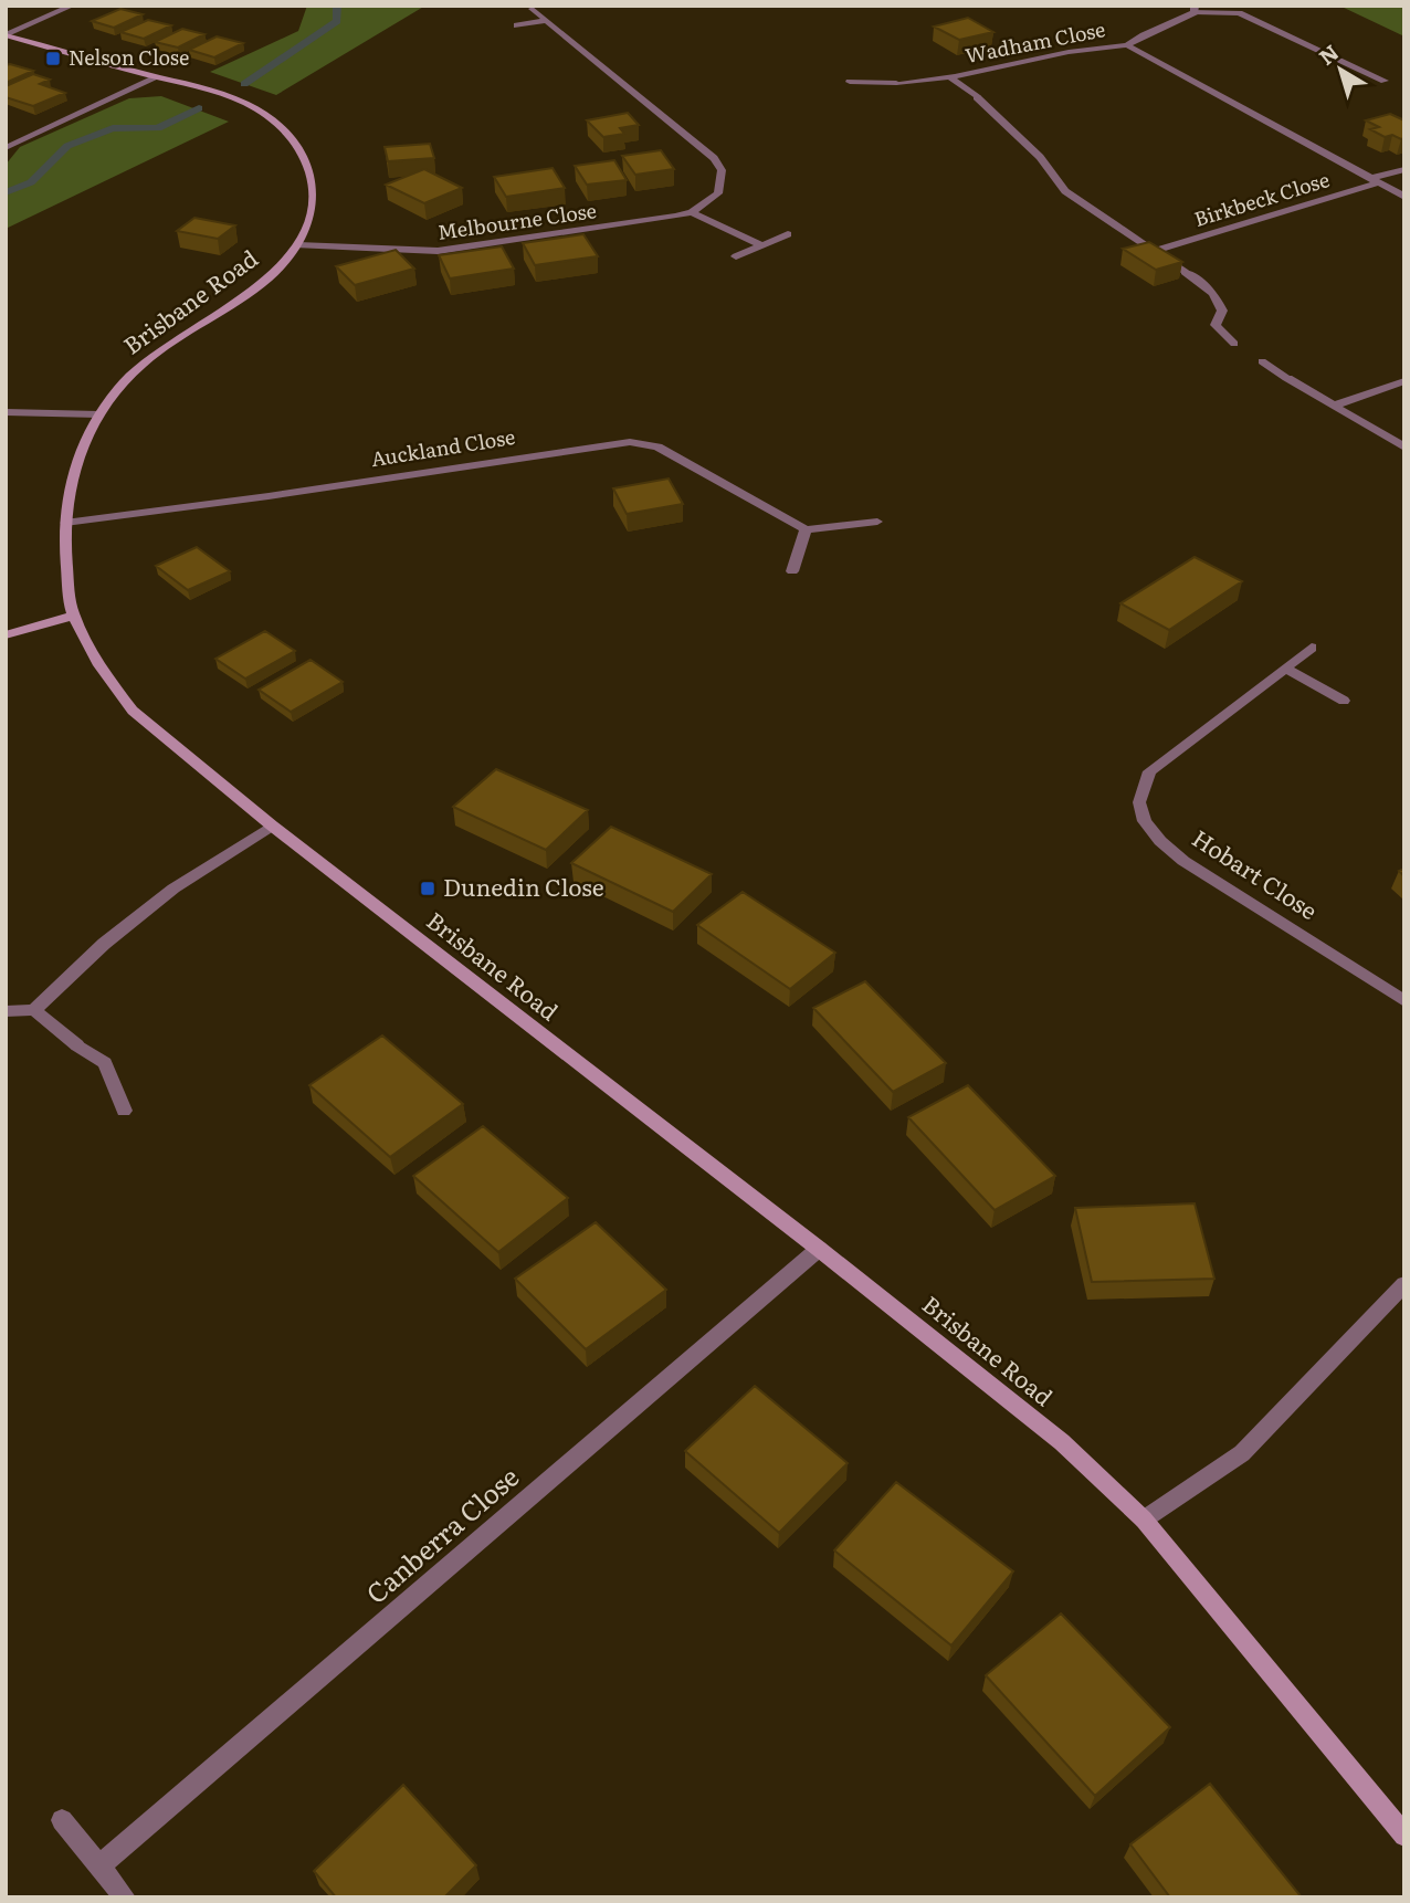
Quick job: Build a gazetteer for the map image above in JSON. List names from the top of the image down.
{
  "streets": {
    "street": [
      "Wadham Close",
      "Birkbeck Close",
      "Melbourne Close",
      "Brisbane Road",
      "Auckland Close",
      "Hobart Close",
      "Canberra Close"
    ]
  },
  "crossings": [
    ["Wadham Close", "Birkbeck Close"],
    ["Melbourne Close", "Brisbane Road"],
    ["Brisbane Road", "Auckland Close"],
    ["Brisbane Road", "Canberra Close"]
  ],
  "places": {
    "transit": ["Nelson Close", "Dunedin Close"]
  },
  "north": "top left"
}
